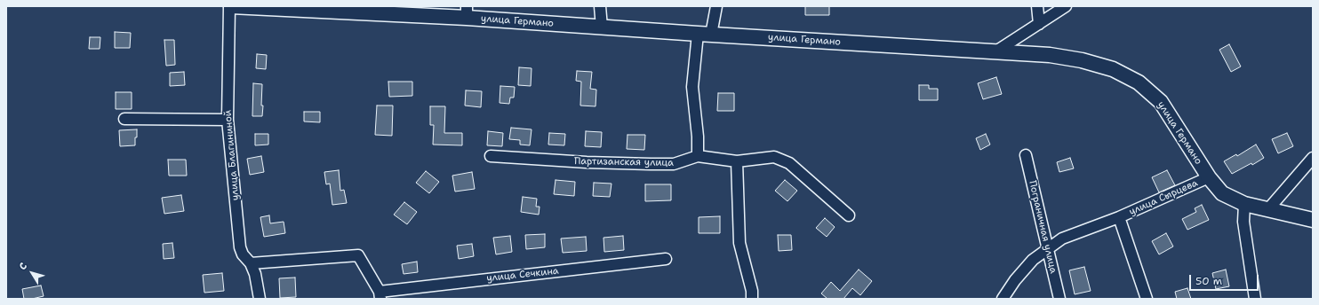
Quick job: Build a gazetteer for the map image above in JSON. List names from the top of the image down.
{
  "streets": {
    "main road": ["улица Германо"],
    "street": [
      "улица Благининой",
      "Партизанская улица",
      "улица Сырцева",
      "Пограничная улица",
      "улица Сечкина"
    ]
  },
  "crossings": [
    ["улица Германо", "улица Благининой"],
    ["улица Германо", "улица Сырцева"]
  ],
  "scale_bar": "50 m",
  "north": "top left"
}
